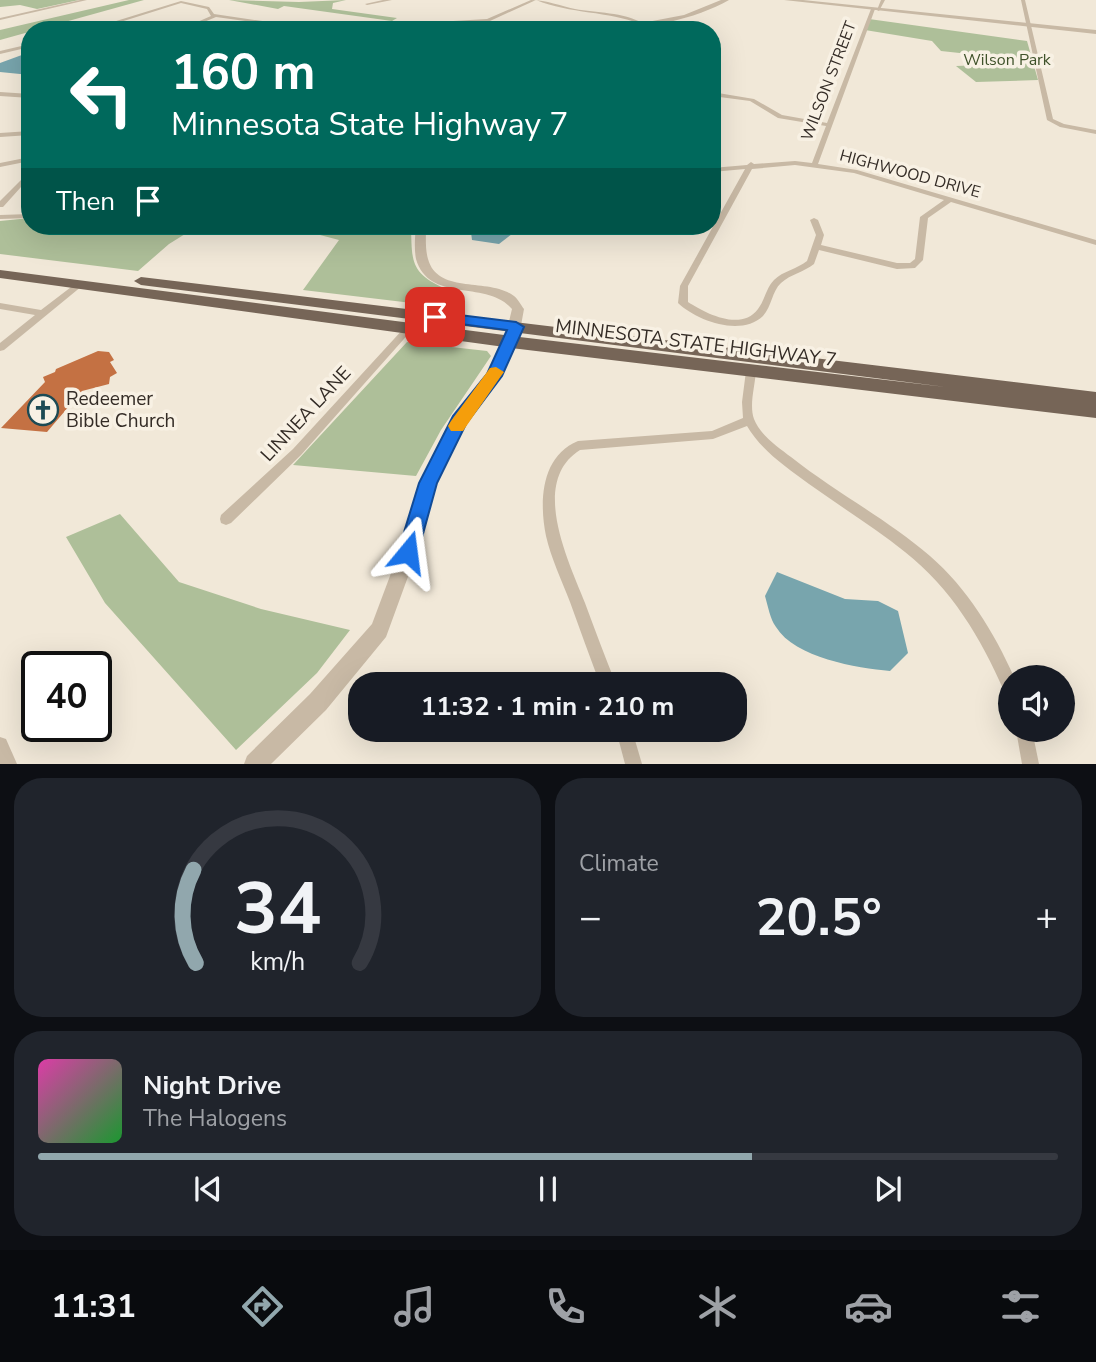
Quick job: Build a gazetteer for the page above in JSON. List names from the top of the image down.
{
  "streets": {
    "main road": ["MINNESOTA STATE HIGHWAY 7"],
    "street": ["WILSON STREET", "HIGHWOOD DRIVE", "LINNEA LANE"]
  },
  "crossings": [
    ["WILSON STREET", "HIGHWOOD DRIVE"],
    ["MINNESOTA STATE HIGHWAY 7", "LINNEA LANE"]
  ],
  "parks": ["Wilson Park"],
  "places": {
    "church": ["Redeemer Bible Church"]
  },
  "page": {
    "turn": ["160 m", "Minnesota State Highway 7"],
    "then": "Then",
    "limit": "40",
    "trip": "11:32 · 1 min · 210 m",
    "tile": "Climate",
    "heat": ["−", "20.5°", "+"],
    "song": ["Night Drive", "The Halogens"],
    "tabs": "11:31",
    "gauge": ["34", "km/h"]
  }
}
